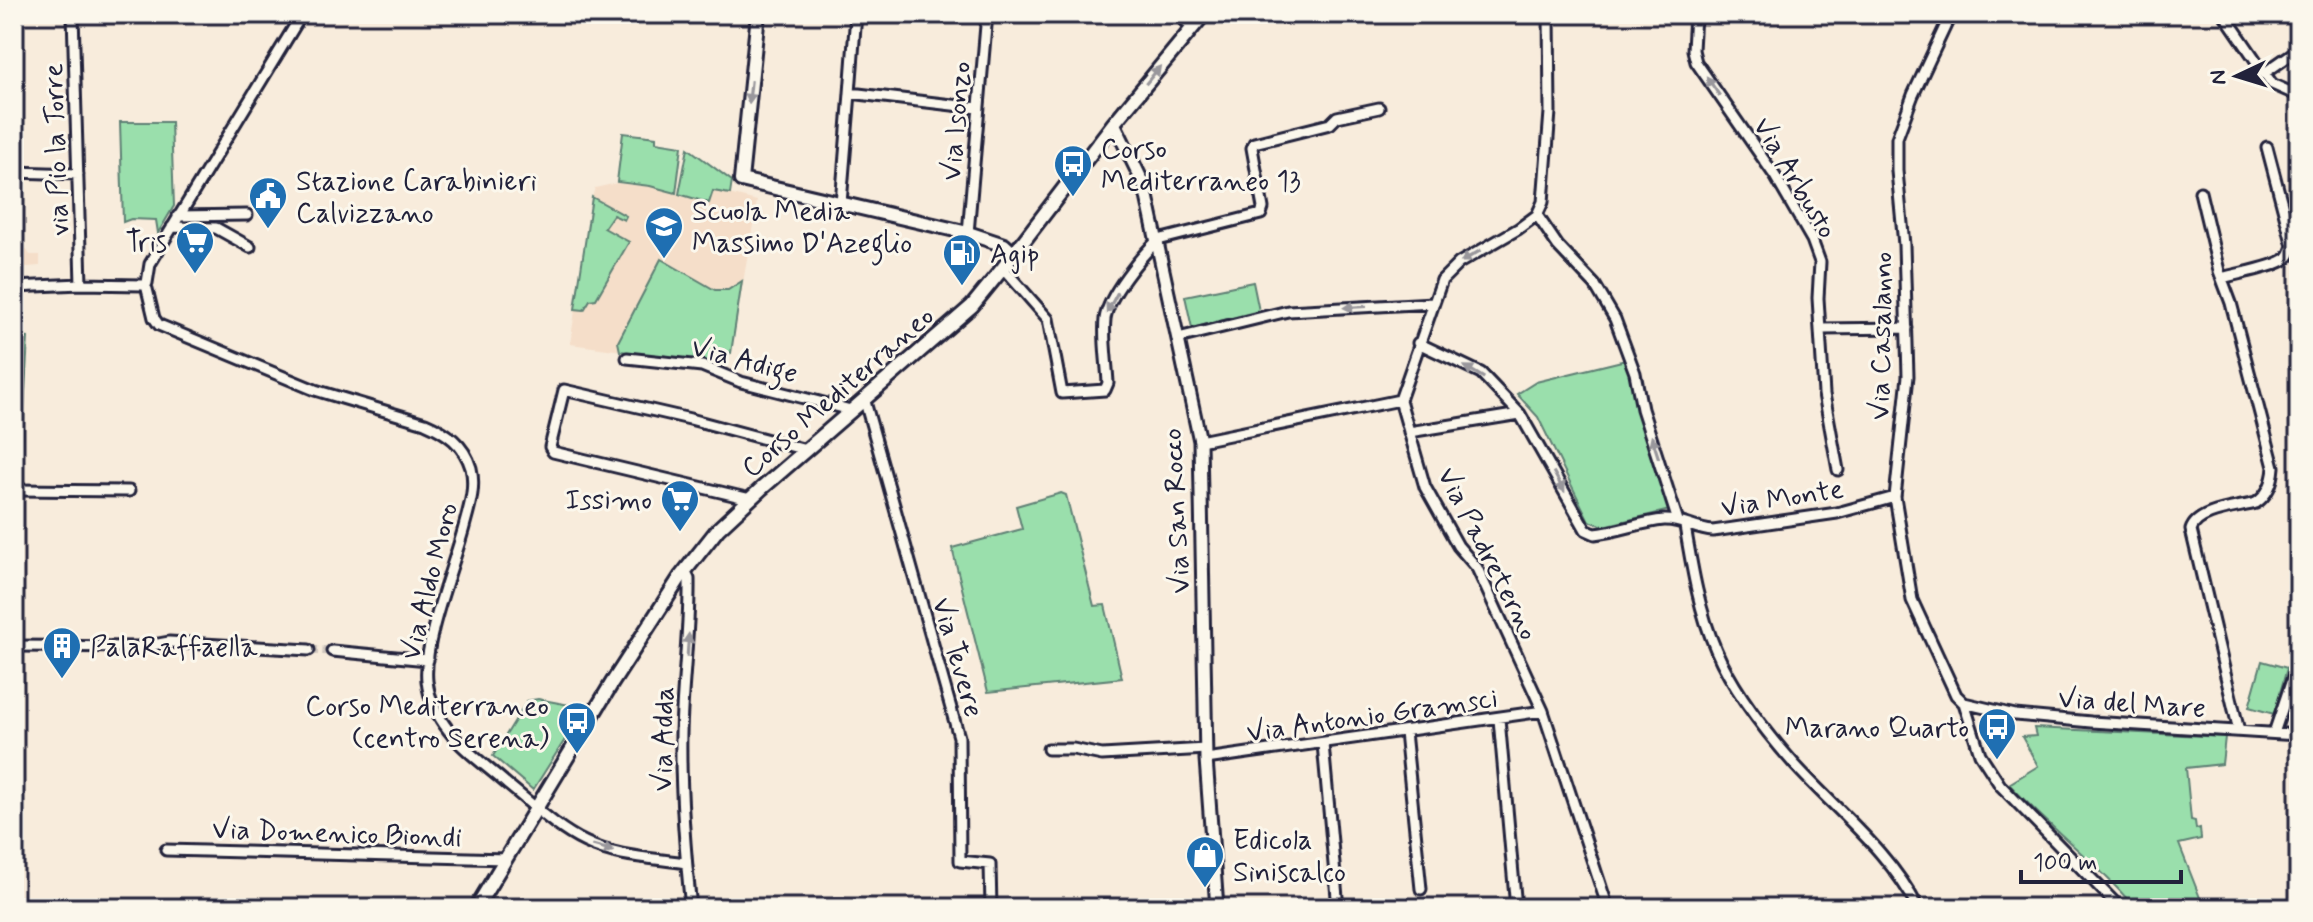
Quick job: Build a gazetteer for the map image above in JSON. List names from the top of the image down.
{
  "streets": {
    "main road": ["Corso Mediterraneo"],
    "street": [
      "Via Isonzo",
      "via Pio la Torre",
      "Via Arbusto",
      "Via Casalanno",
      "Via Adige",
      "Via Monte",
      "Via San Rocco",
      "Via Padreterno",
      "Via Aldo Moro",
      "Via Tevere",
      "Via del Mare",
      "Via Antonio Gramsci",
      "Via Adda",
      "Via Domenico Biondi"
    ]
  },
  "crossings": [
    ["Via Casalanno", "Via Monte"],
    ["Via Casalanno", "Via del Mare"],
    ["Via Adige", "Corso Mediterraneo"],
    ["Corso Mediterraneo", "Via San Rocco"],
    ["Corso Mediterraneo", "Via Aldo Moro"],
    ["Corso Mediterraneo", "Via Tevere"],
    ["Corso Mediterraneo", "Via Adda"],
    ["Corso Mediterraneo", "Via Domenico Biondi"],
    ["Via San Rocco", "Via Antonio Gramsci"],
    ["Via Padreterno", "Via Antonio Gramsci"],
    ["Via Aldo Moro", "Via Adda"]
  ],
  "one_way": ["Via Arbusto", "Via Monte", "Via Adda"],
  "places": {
    "bus stop": ["Corso Mediterraneo 13", "Corso Mediterraneo (centro Serena)", "Marano Quarto"],
    "public building": ["Stazione Carabinieri Calvizzano"],
    "school or university": ["Scuola Media Massimo D'Azeglio"],
    "supermarket": ["Tris", "Issimo"],
    "fuel station": ["Agip"],
    "building": ["PalaRaffaella"],
    "shop": ["Edicola Siniscalco"]
  },
  "scale_bar": "100 m",
  "north": "left"
}
